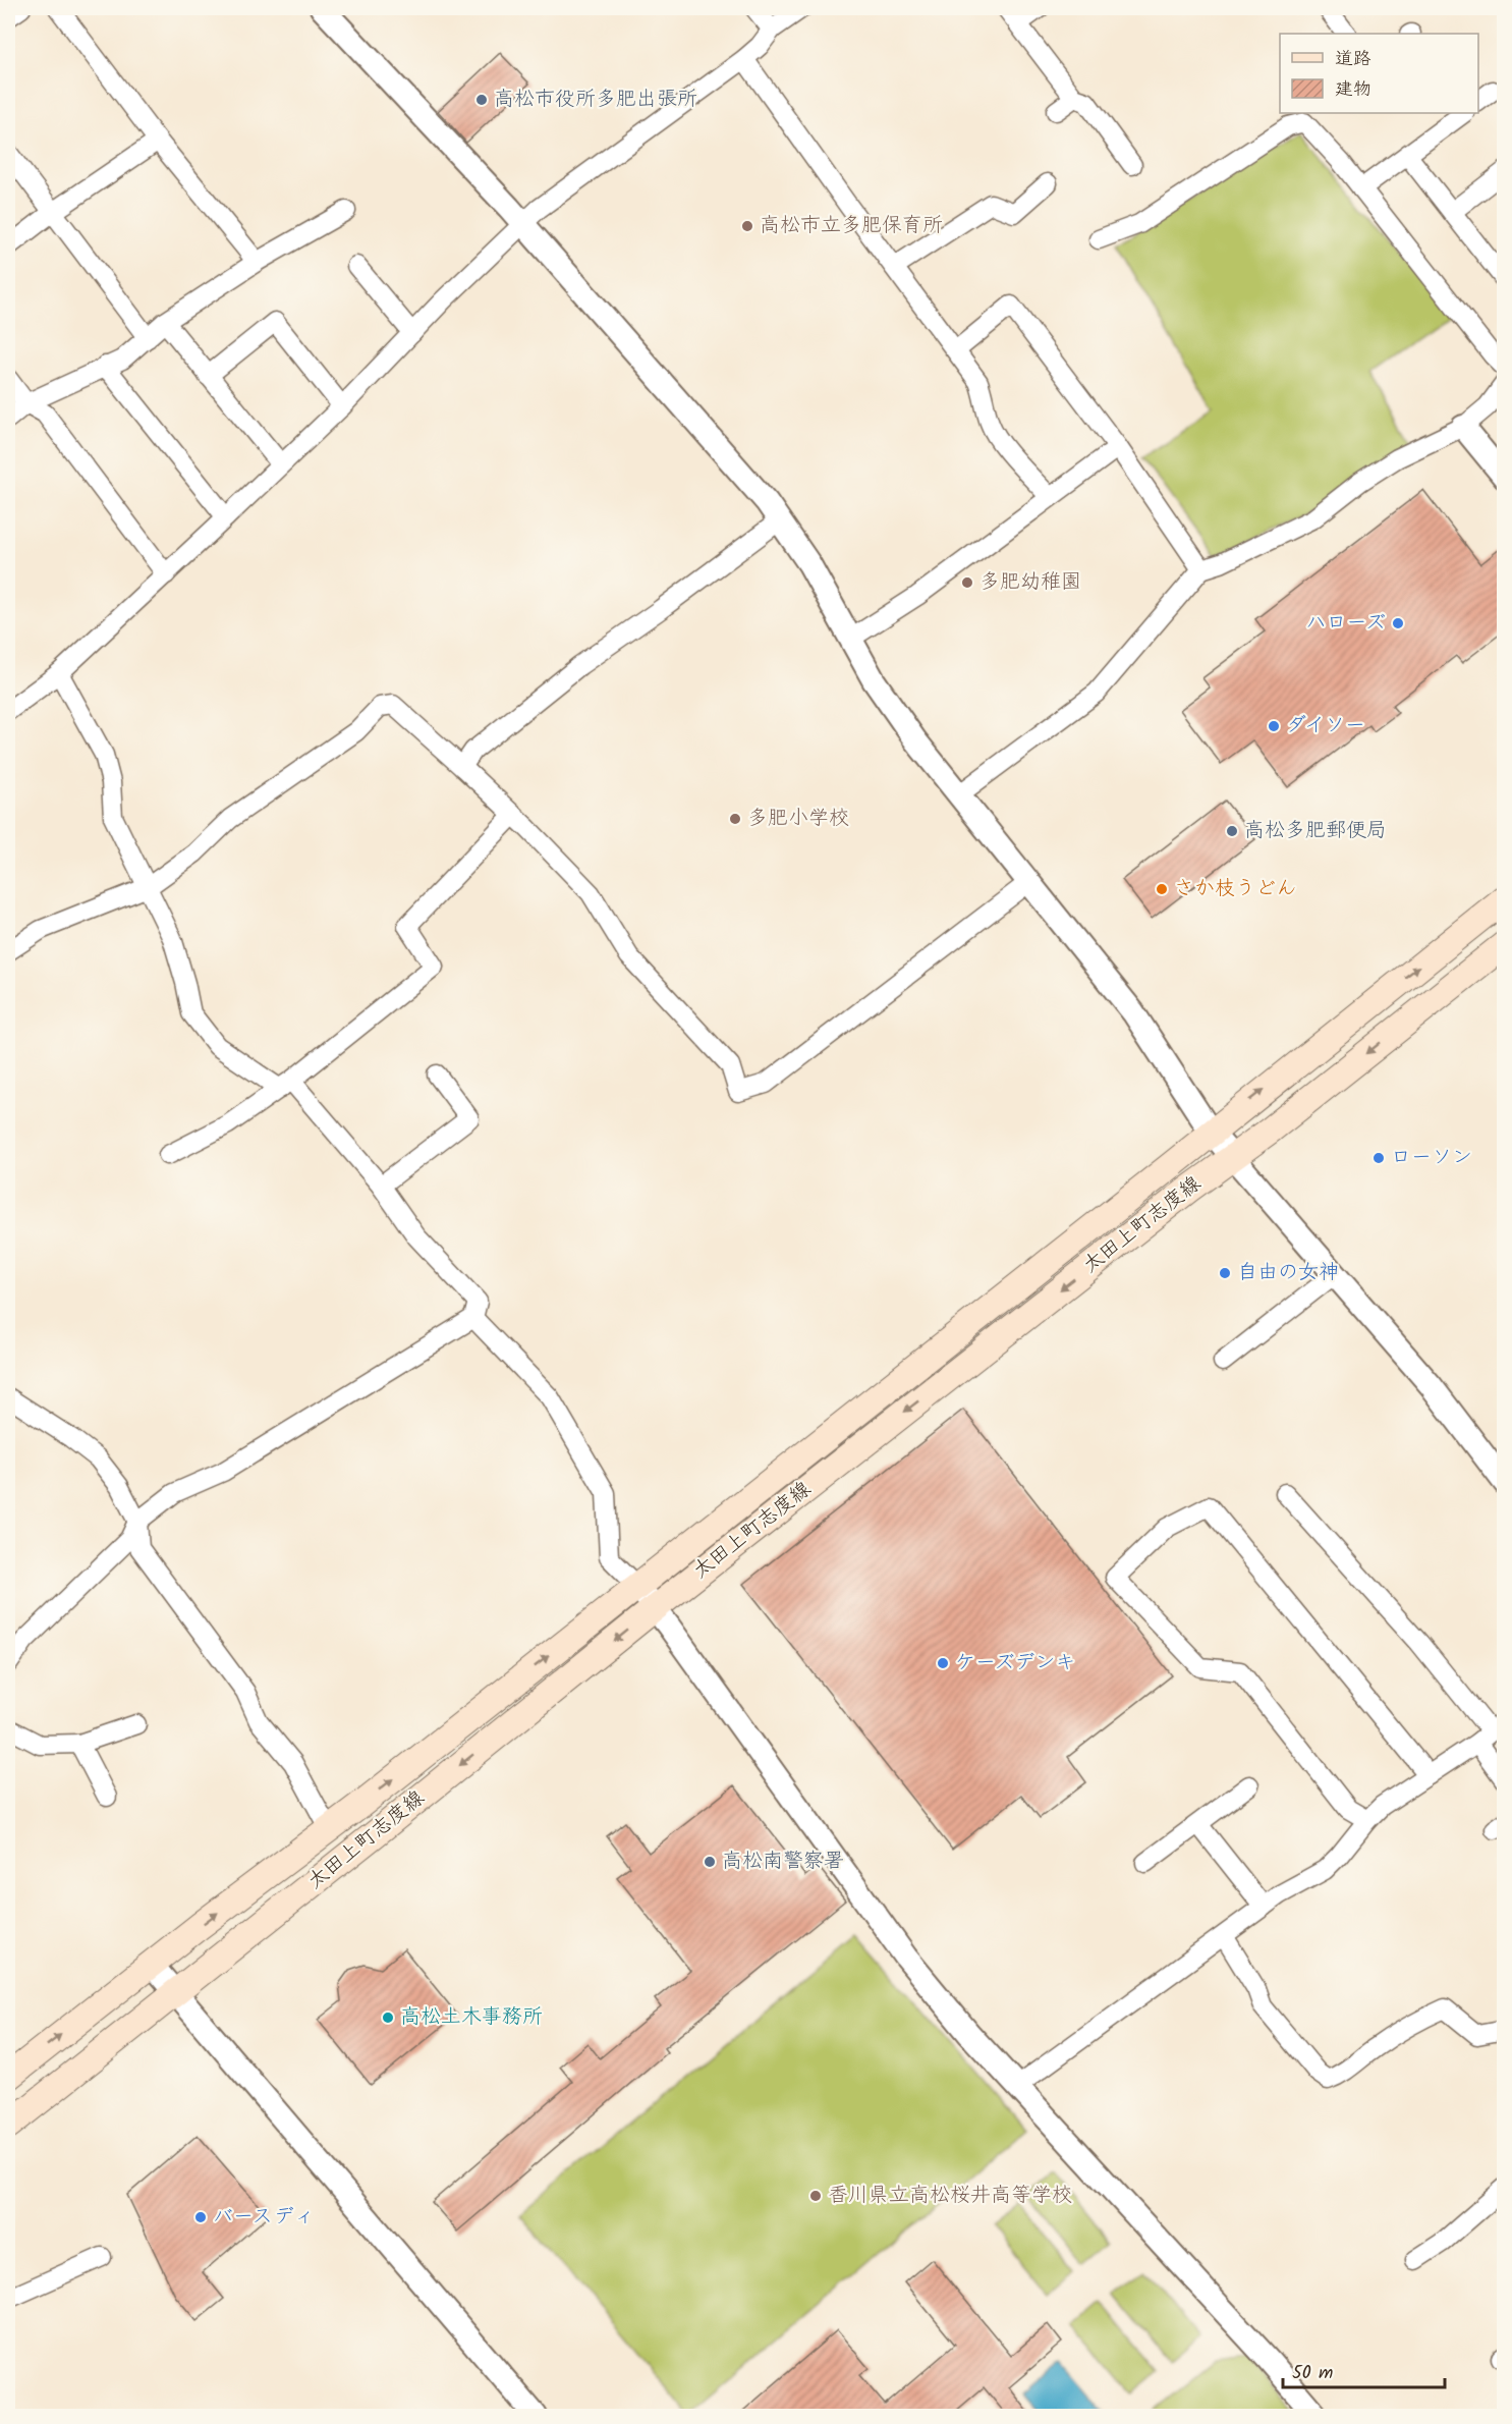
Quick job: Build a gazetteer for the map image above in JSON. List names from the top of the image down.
{
  "streets": {
    "main road": ["太田上町志度線"]
  },
  "places": [
    "高松市役所多肥出張所",
    "高松市立多肥保育所",
    "多肥幼稚園",
    "ハローズ",
    "ダイソー",
    "多肥小学校",
    "高松多肥郵便局",
    "さか枝うどん",
    "ローソン",
    "自由の女神",
    "ケーズデンキ",
    "高松南警察署",
    "高松土木事務所",
    "香川県立高松桜井高等学校",
    "バースディ"
  ],
  "legend": ["道路", "建物"],
  "scale_bar": "50 m"
}
